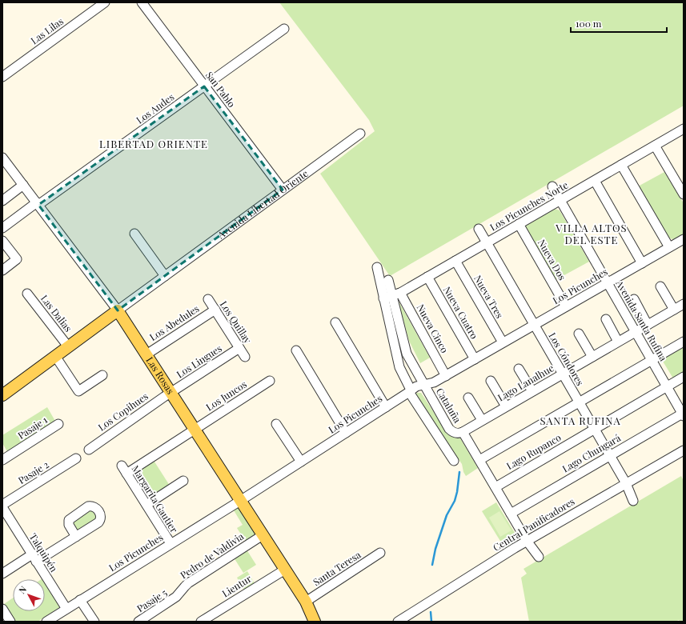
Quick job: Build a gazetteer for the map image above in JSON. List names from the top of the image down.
{
  "streets": {
    "main road": ["Avenida Libertad Oriente", "Las Rosas"],
    "street": [
      "Las Lilas",
      "San Pablo",
      "Los Andes",
      "Los Picunches Norte",
      "Nueva Dos",
      "Los Picunches",
      "Nueva Tres",
      "Nueva Cuatro",
      "Las Dalias",
      "Avenida Santa Rufina",
      "Los Quillay",
      "Los Abedules",
      "Nueva Cinco",
      "Los Cóndores",
      "Los Lingues",
      "Lago Lanalhue",
      "Los Juncos",
      "Cataluña",
      "Los Copihues",
      "Pasaje 1",
      "Lago Rupanco",
      "Lago Chungará",
      "Pasaje 2",
      "Margarita Gautier",
      "Central Panificadores",
      "Talquipén",
      "Pedro de Valdivia",
      "Santa Teresa",
      "Lientur",
      "Pasaje 5"
    ]
  },
  "crossings": [
    ["San Pablo", "Los Andes"],
    ["San Pablo", "Avenida Libertad Oriente"],
    ["Los Andes", "Las Rosas"],
    ["Avenida Libertad Oriente", "Las Dalias"],
    ["Avenida Libertad Oriente", "Las Rosas"],
    ["Los Picunches Norte", "Nueva Dos"],
    ["Los Picunches Norte", "Nueva Tres"],
    ["Los Picunches Norte", "Nueva Cuatro"],
    ["Los Picunches Norte", "Avenida Santa Rufina"],
    ["Los Picunches Norte", "Nueva Cinco"],
    ["Los Picunches Norte", "Los Cóndores"],
    ["Los Picunches Norte", "Cataluña"],
    ["Nueva Dos", "Los Picunches"],
    ["Los Picunches", "Nueva Tres"],
    ["Los Picunches", "Nueva Cuatro"],
    ["Los Picunches", "Avenida Santa Rufina"],
    ["Los Picunches", "Nueva Cinco"],
    ["Los Picunches", "Los Cóndores"],
    ["Los Picunches", "Las Rosas"],
    ["Los Picunches", "Cataluña"],
    ["Los Picunches", "Margarita Gautier"],
    ["Los Picunches", "Talquipén"],
    ["Avenida Santa Rufina", "Lago Lanalhue"],
    ["Avenida Santa Rufina", "Lago Rupanco"],
    ["Avenida Santa Rufina", "Lago Chungará"],
    ["Los Quillay", "Los Abedules"],
    ["Los Quillay", "Los Lingues"],
    ["Los Abedules", "Las Rosas"],
    ["Nueva Cinco", "Cataluña"],
    ["Los Cóndores", "Lago Lanalhue"],
    ["Los Cóndores", "Lago Rupanco"],
    ["Los Cóndores", "Lago Chungará"],
    ["Los Cóndores", "Central Panificadores"],
    ["Los Lingues", "Las Rosas"],
    ["Los Lingues", "Los Copihues"],
    ["Las Rosas", "Los Juncos"],
    ["Las Rosas", "Los Copihues"],
    ["Las Rosas", "Pedro de Valdivia"],
    ["Las Rosas", "Santa Teresa"],
    ["Las Rosas", "Lientur"],
    ["Lago Lanalhue", "Cataluña"],
    ["Los Juncos", "Margarita Gautier"],
    ["Cataluña", "Lago Rupanco"],
    ["Cataluña", "Lago Chungará"],
    ["Cataluña", "Central Panificadores"],
    ["Pedro de Valdivia", "Pasaje 5"]
  ],
  "districts": ["LIBERTAD ORIENTE", "VILLA ALTOS DEL ESTE", "SANTA RUFINA"],
  "scale_bar": "100 m",
  "north": "top left"
}
